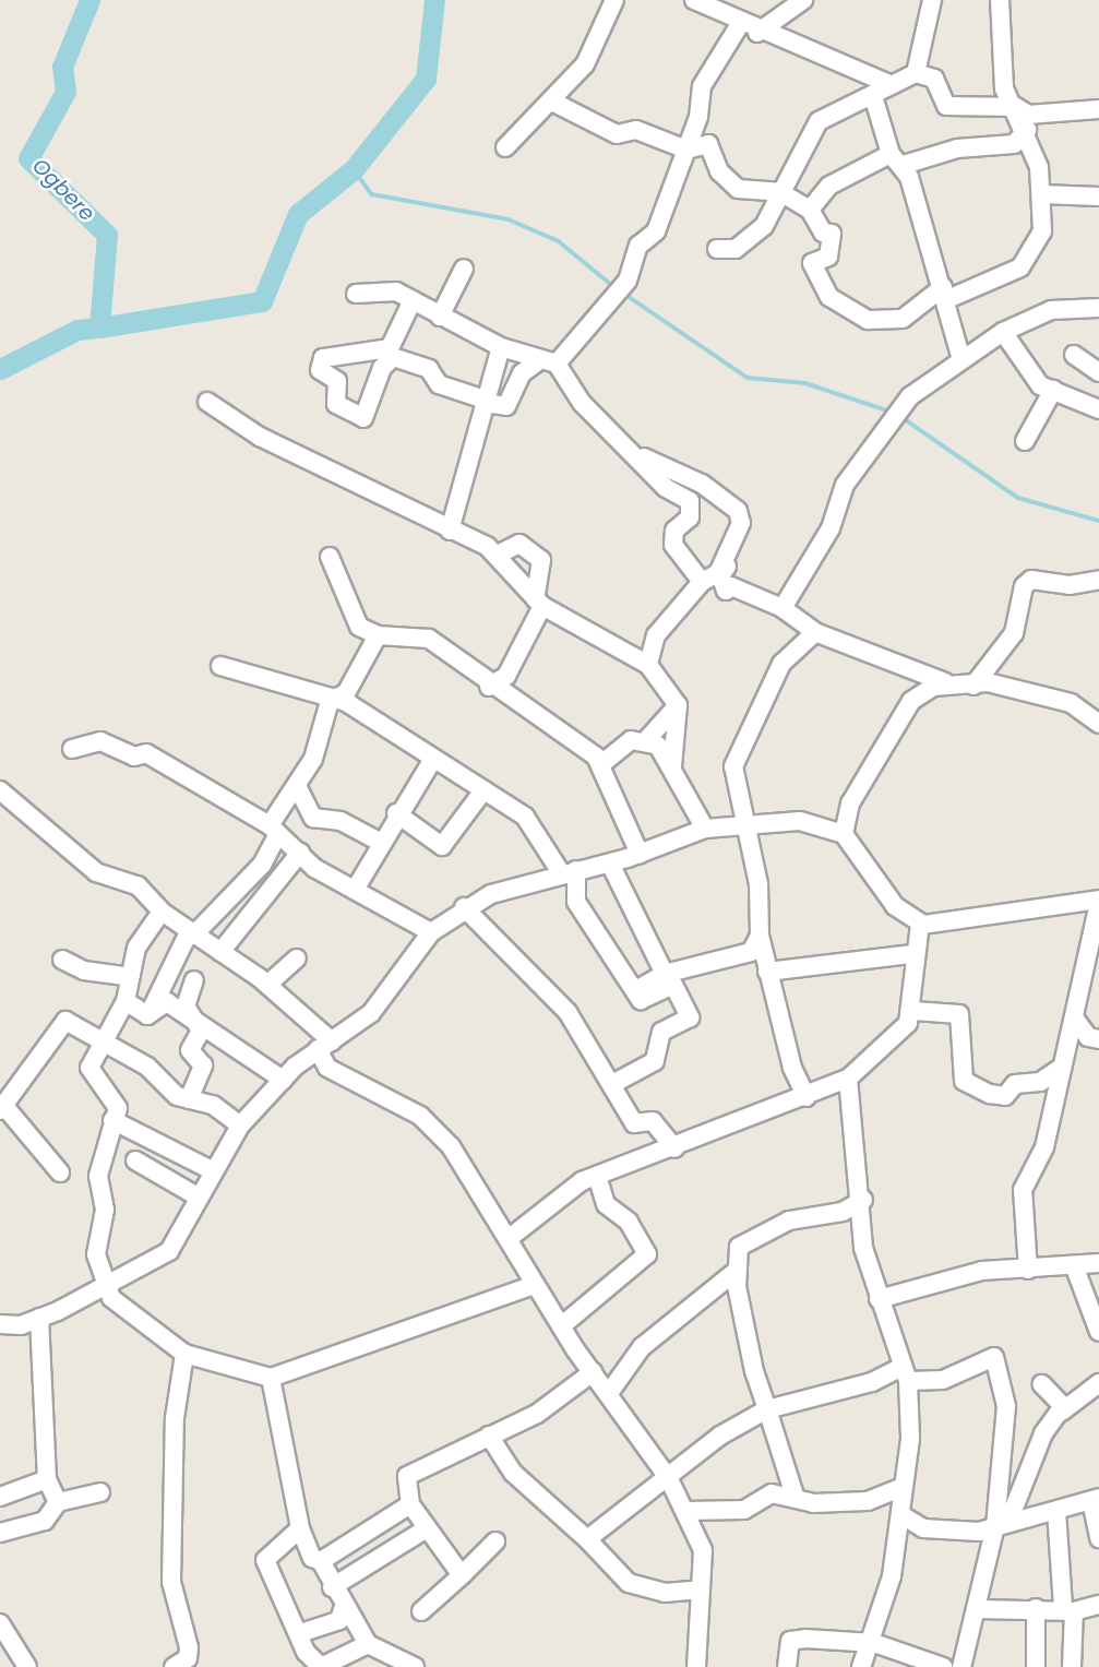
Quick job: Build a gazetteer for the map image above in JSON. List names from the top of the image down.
{
  "water": ["Ogbere"]
}
